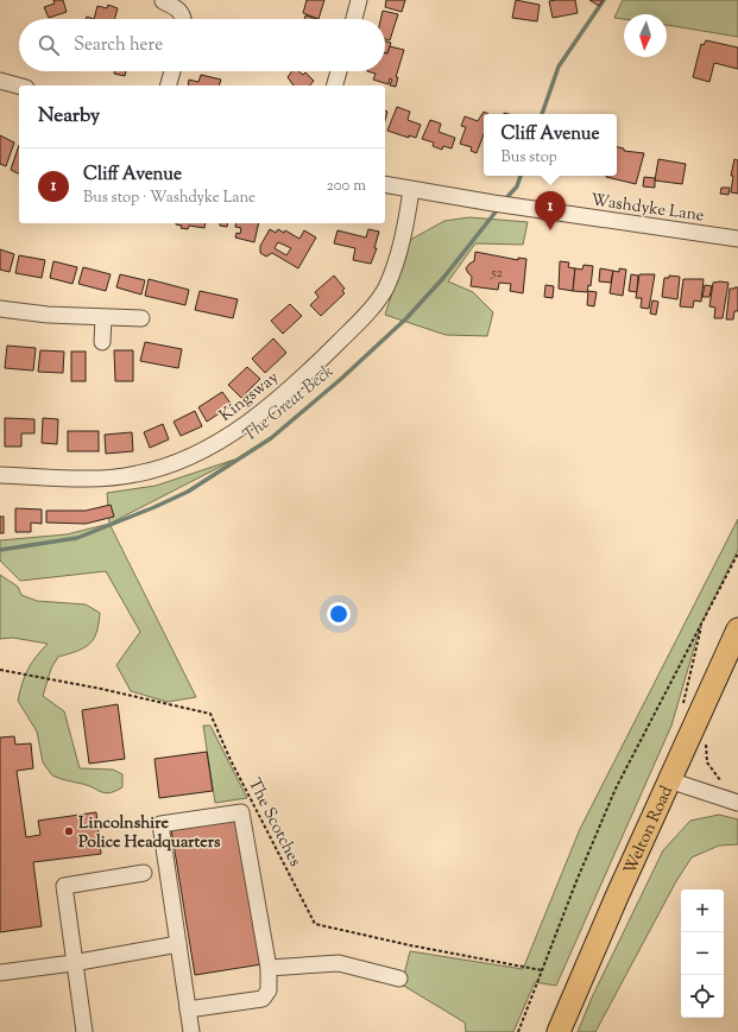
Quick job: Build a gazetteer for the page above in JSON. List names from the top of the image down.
{
  "streets": {
    "highway": ["Welton Road"],
    "street": ["Washdyke Lane", "Kingsway"],
    "path": ["The Scotches"]
  },
  "crossings": [
    ["Washdyke Lane", "Kingsway"]
  ],
  "water": ["The Great Beck"],
  "places": ["Lincolnshire Police Headquarters"],
  "house_numbers": ["52"],
  "north": "bottom",
  "page": {
    "search": "Search here",
    "heading": "Nearby",
    "popup": ["Cliff Avenue", "Bus stop"],
    "list": [
      {
        "mark": "1",
        "name": "Cliff Avenue",
        "note": "Bus stop · Washdyke Lane",
        "value": "200 m"
      }
    ],
    "pins": "1",
    "map_buttons": ["+", "−"]
  }
}
